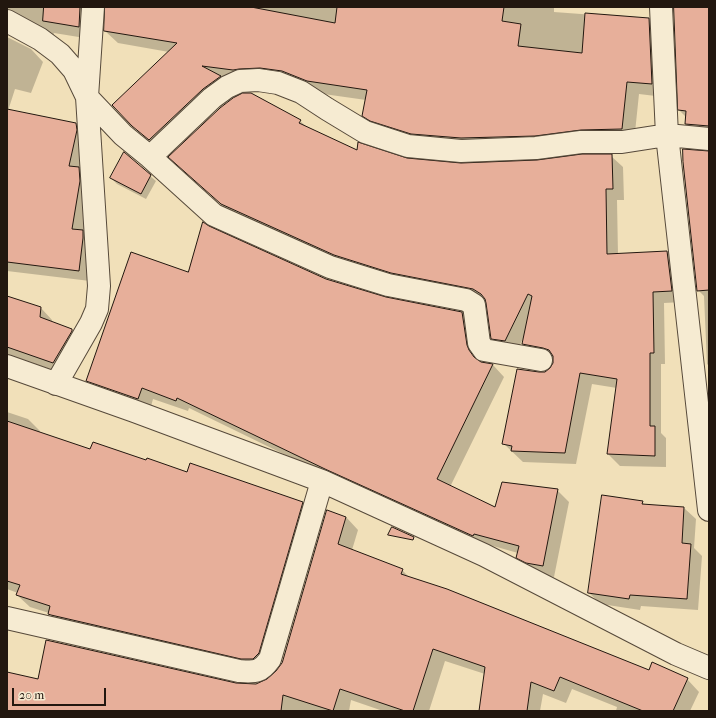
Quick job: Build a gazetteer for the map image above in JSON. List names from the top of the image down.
{
  "scale_bar": "20 m"
}
